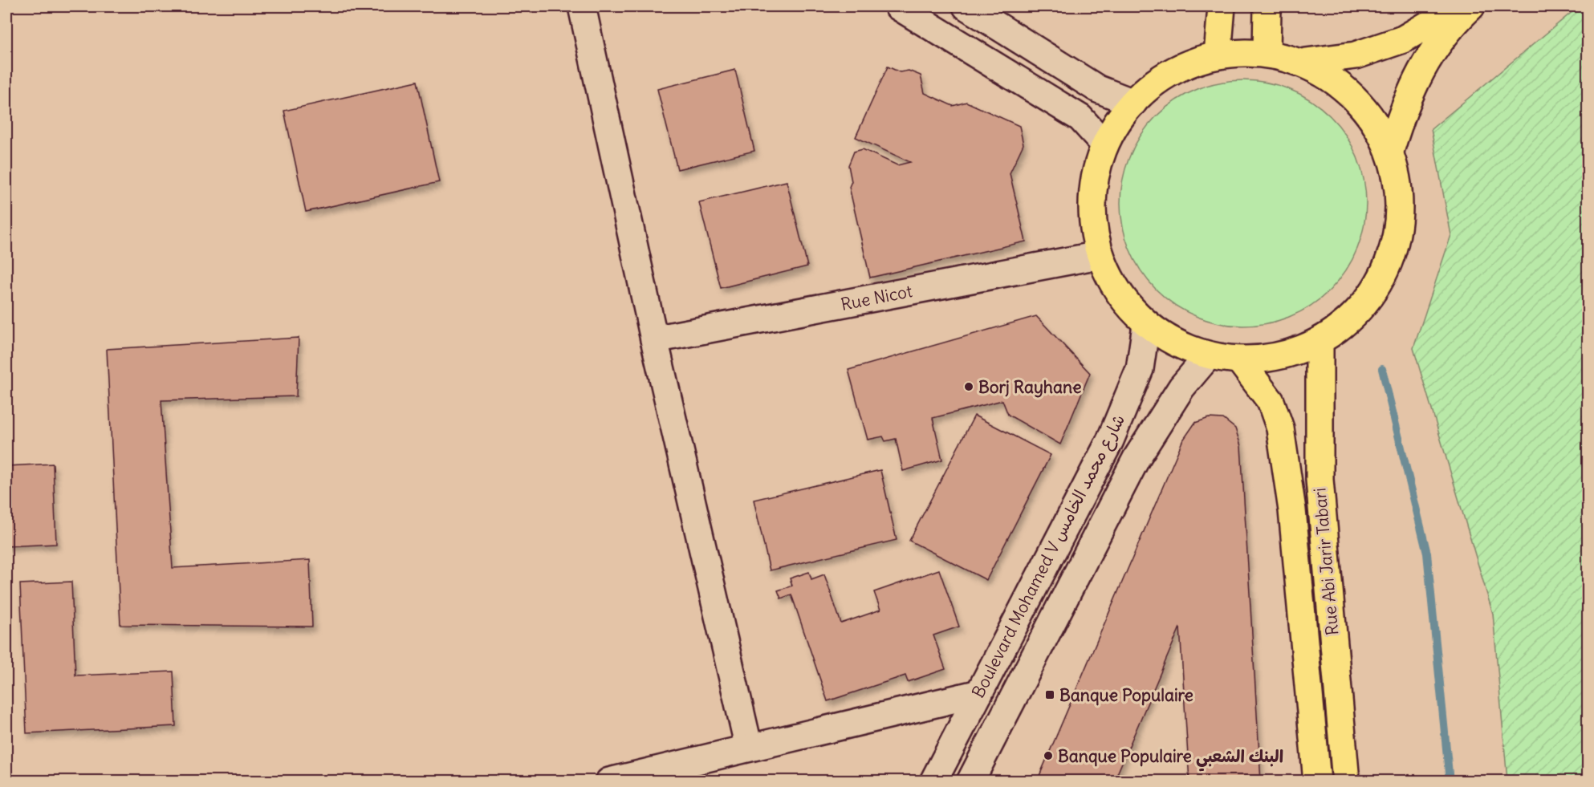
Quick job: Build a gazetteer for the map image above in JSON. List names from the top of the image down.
{
  "streets": {
    "main road": ["Rue Abi Jarir Tabari"],
    "street": ["Rue Nicot", "Boulevard Mohamed V شارع محمد الخامس"]
  },
  "places": {
    "other": ["Borj Rayhane", "Banque Populaire البنك الشعبي"],
    "transit": ["Banque Populaire"]
  }
}
